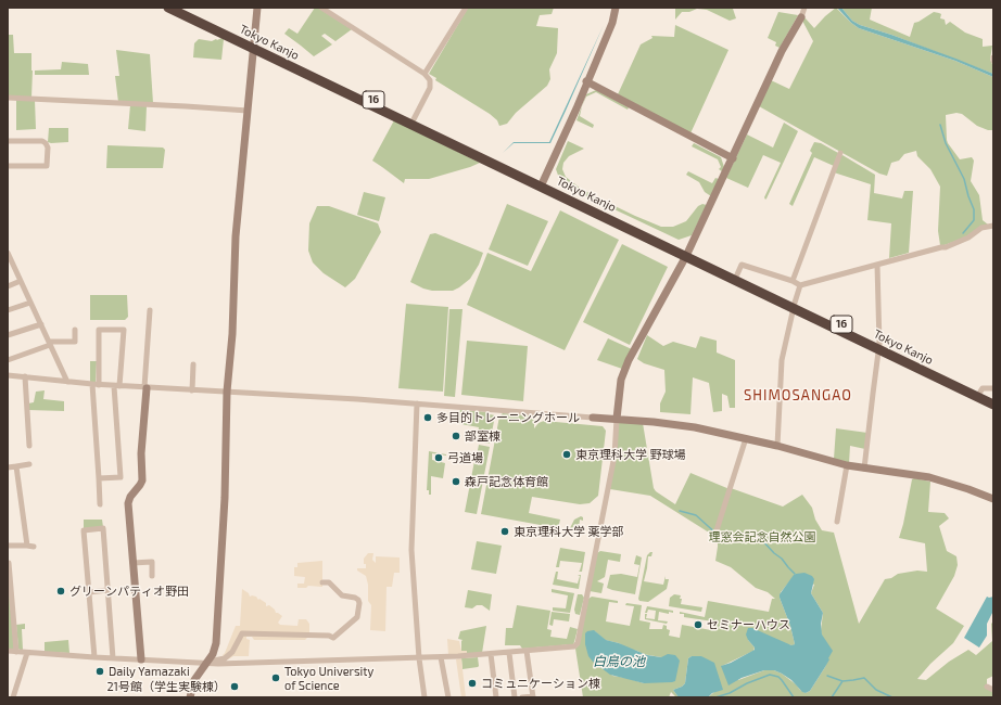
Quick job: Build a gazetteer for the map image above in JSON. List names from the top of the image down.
{
  "streets": {
    "highway": ["Tokyo Kanjo", "16"]
  },
  "districts": ["SHIMOSANGAO"],
  "water": ["白鳥の池"],
  "parks": ["理窓会記念自然公園"],
  "places": [
    "多目的トレーニングホール",
    "部室棟",
    "東京理科大学 野球場",
    "弓道場",
    "森戸記念体育館",
    "東京理科大学 薬学部",
    "グリーンパティオ野田",
    "セミナーハウス",
    "Daily Yamazaki",
    "Tokyo University of Science",
    "コミュニケーション棟",
    "21号館（学生実験棟）"
  ]
}
